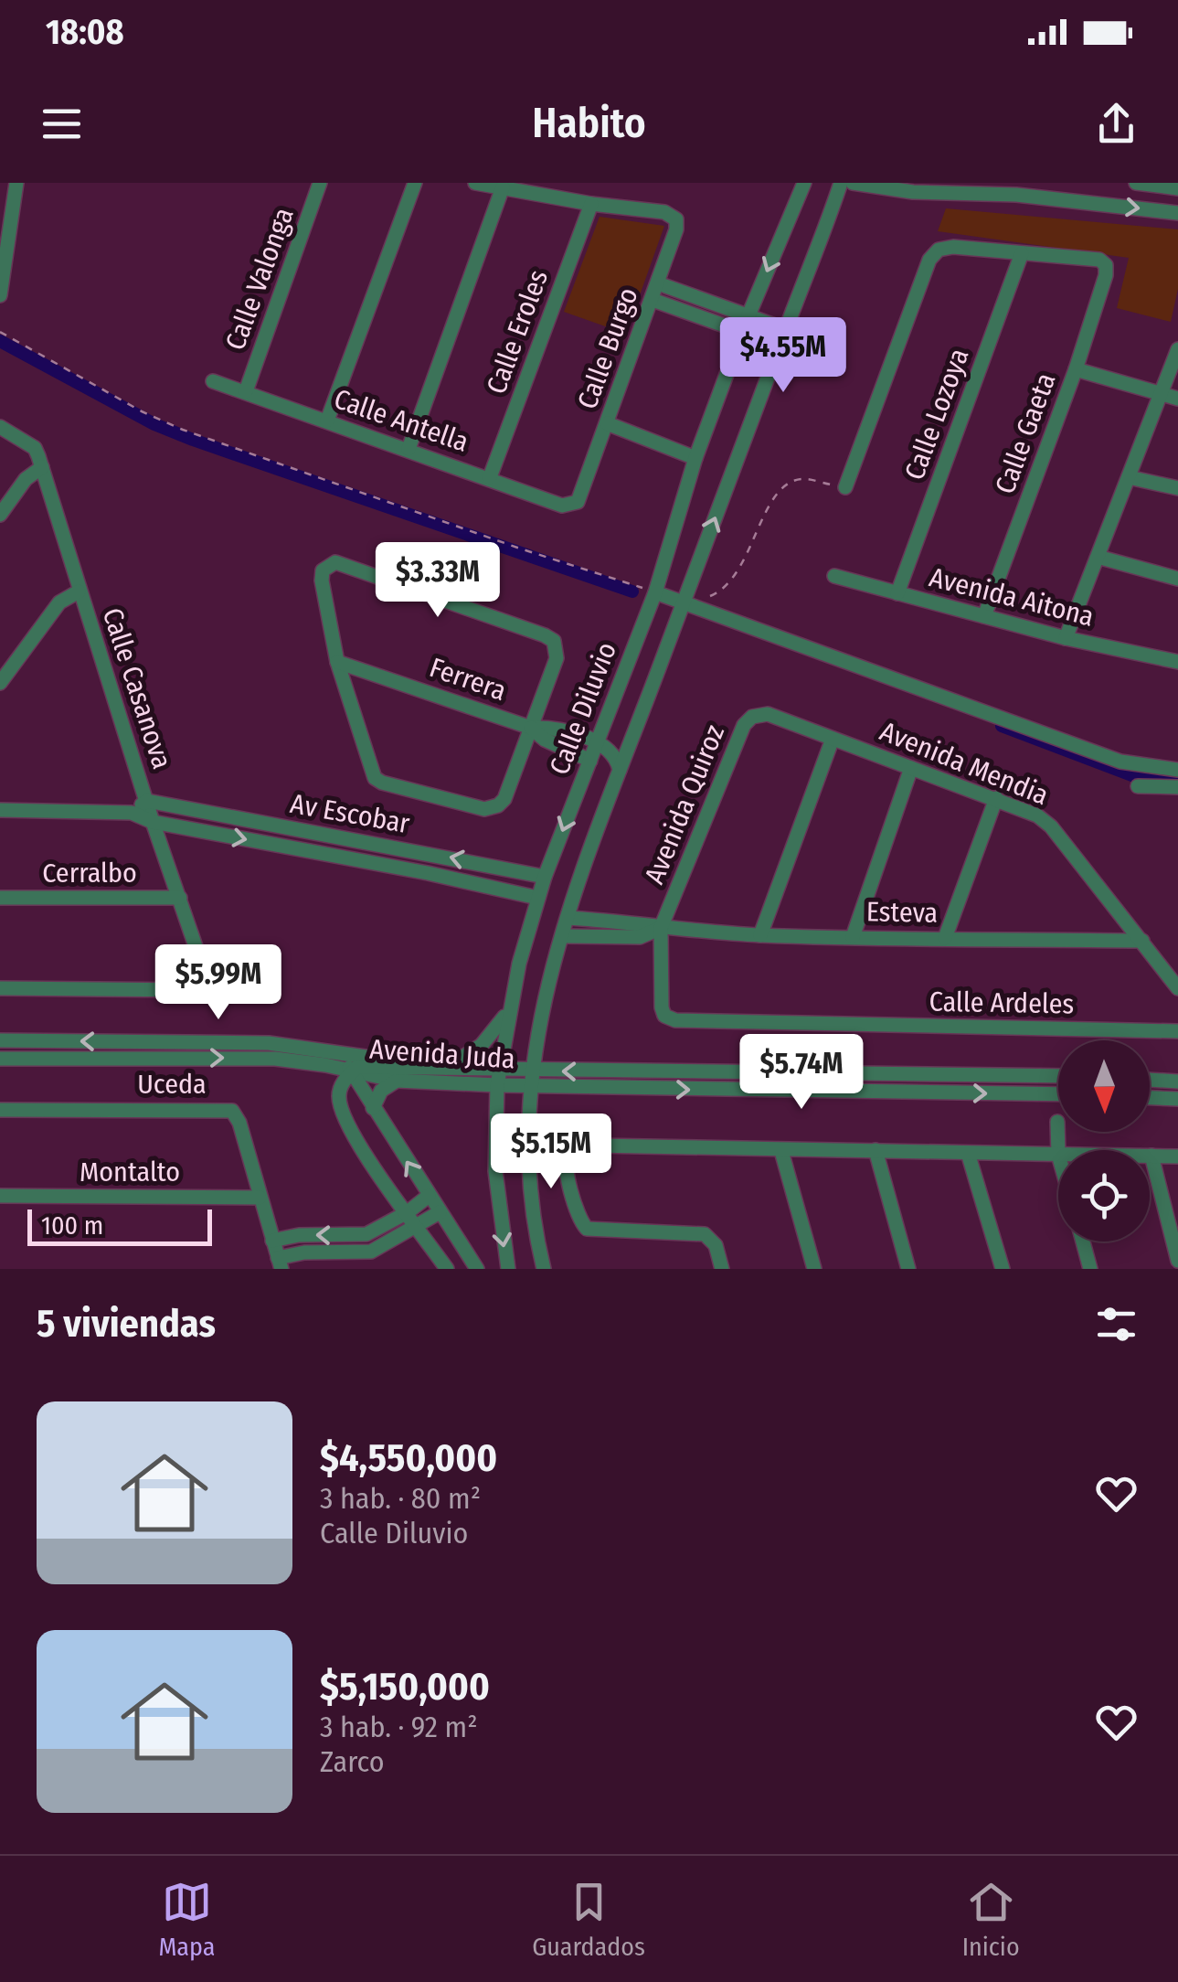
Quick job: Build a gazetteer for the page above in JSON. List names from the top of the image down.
{
  "streets": {
    "street": [
      "Calle Valonga",
      "Calle Eroles",
      "Calle Burgo",
      "Calle Lozoya",
      "Calle Antella",
      "Calle Gaeta",
      "Avenida Aitona",
      "Ferrera",
      "Calle Casanova",
      "Calle Diluvio",
      "Avenida Mendia",
      "Avenida Quiroz",
      "Av Escobar",
      "Cerralbo",
      "Esteva",
      "Calle Ardeles",
      "Avenida Juda",
      "Uceda",
      "Montalto"
    ]
  },
  "crossings": [
    ["Calle Valonga", "Calle Antella"],
    ["Calle Eroles", "Calle Burgo"],
    ["Calle Eroles", "Calle Antella"],
    ["Calle Burgo", "Calle Antella"],
    ["Calle Lozoya", "Calle Gaeta"],
    ["Calle Lozoya", "Avenida Aitona"],
    ["Calle Gaeta", "Avenida Aitona"],
    ["Ferrera", "Calle Diluvio"],
    ["Calle Casanova", "Av Escobar"],
    ["Calle Casanova", "Cerralbo"],
    ["Calle Diluvio", "Av Escobar"],
    ["Calle Diluvio", "Esteva"],
    ["Calle Diluvio", "Avenida Juda"],
    ["Avenida Mendia", "Avenida Quiroz"],
    ["Avenida Mendia", "Esteva"],
    ["Avenida Quiroz", "Esteva"],
    ["Avenida Quiroz", "Calle Ardeles"],
    ["Esteva", "Calle Ardeles"],
    ["Uceda", "Montalto"]
  ],
  "scale_bar": "100 m",
  "north": "bottom",
  "page": {
    "status": "18:08",
    "header": "Habito",
    "price": [
      "$4.55M",
      "$3.33M",
      "$5.99M",
      "$5.74M",
      "$5.15M"
    ],
    "scale": "100 m",
    "heading": "5 viviendas",
    "list": [
      {
        "name": "$4,550,000",
        "note": "3 hab. · 80 m² · Calle Diluvio"
      },
      {
        "name": "$5,150,000",
        "note": "3 hab. · 92 m² · Zarco"
      }
    ],
    "tabs": ["Mapa", "Guardados", "Inicio"]
  }
}
